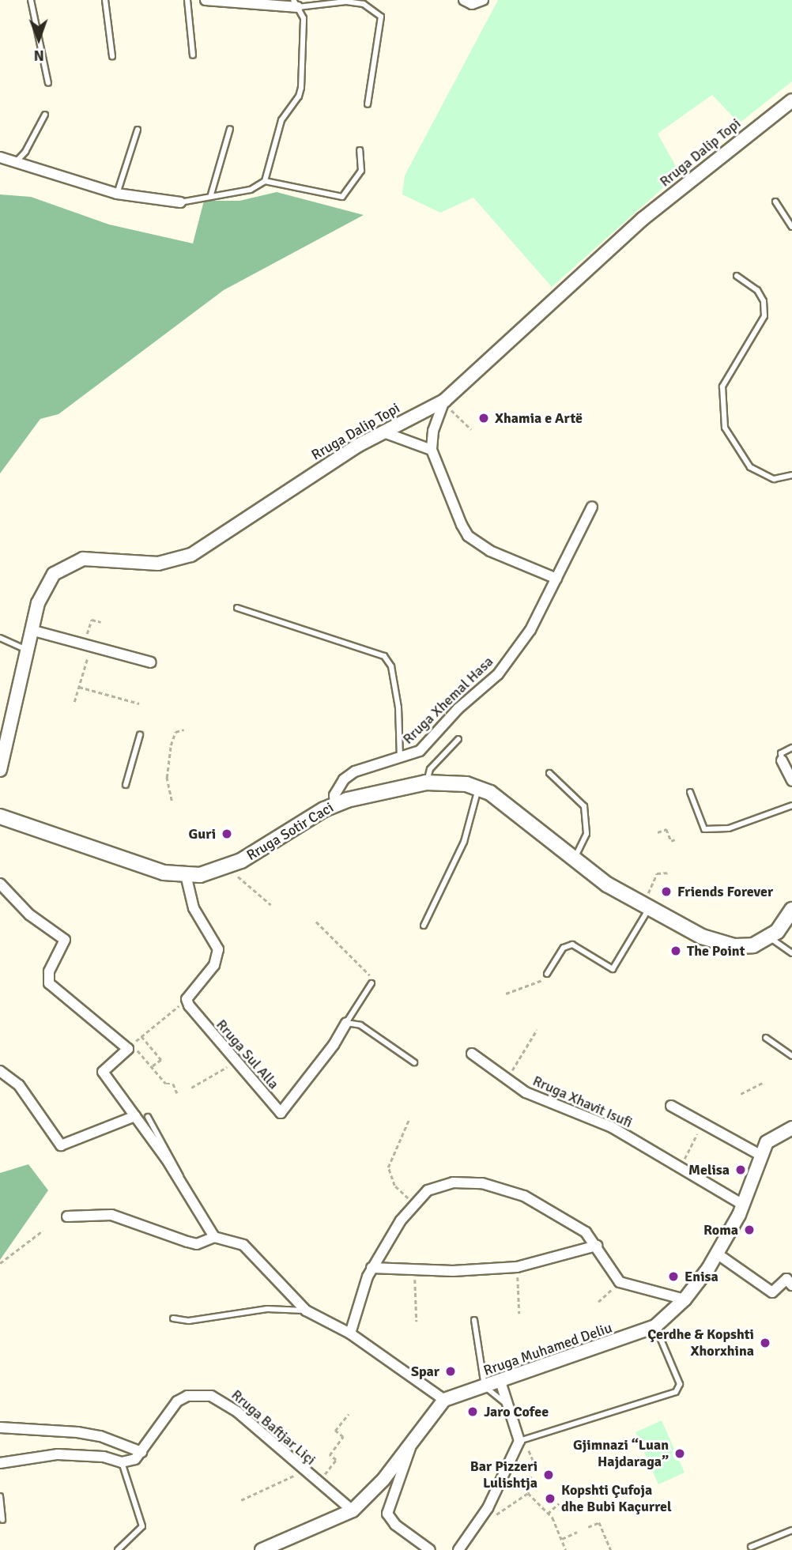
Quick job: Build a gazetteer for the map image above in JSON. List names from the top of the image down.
{
  "streets": {
    "main road": ["Rruga Sotir Caci"],
    "street": [
      "Rruga Dalip Topi",
      "Rruga Xhemal Hasa",
      "Rruga Sul Alla",
      "Rruga Xhavit Isufi",
      "Rruga Muhamed Deliu",
      "Rruga Baftjar Liçi"
    ]
  },
  "crossings": [
    ["Rruga Xhemal Hasa", "Rruga Sotir Caci"],
    ["Rruga Sotir Caci", "Rruga Sul Alla"],
    ["Rruga Xhavit Isufi", "Rruga Muhamed Deliu"]
  ],
  "places": [
    "Xhamia e Artë",
    "Guri",
    "Friends Forever",
    "The Point",
    "Melisa",
    "Roma",
    "Enisa",
    "Çerdhe & Kopshti Xhorxhina",
    "Spar",
    "Jaro Cofee",
    "Gjimnazi “Luan Hajdaraga”",
    "Bar Pizzeri Lulishtja",
    "Kopshti Çufoja dhe Bubi Kaçurrel"
  ],
  "north": "bottom"
}
